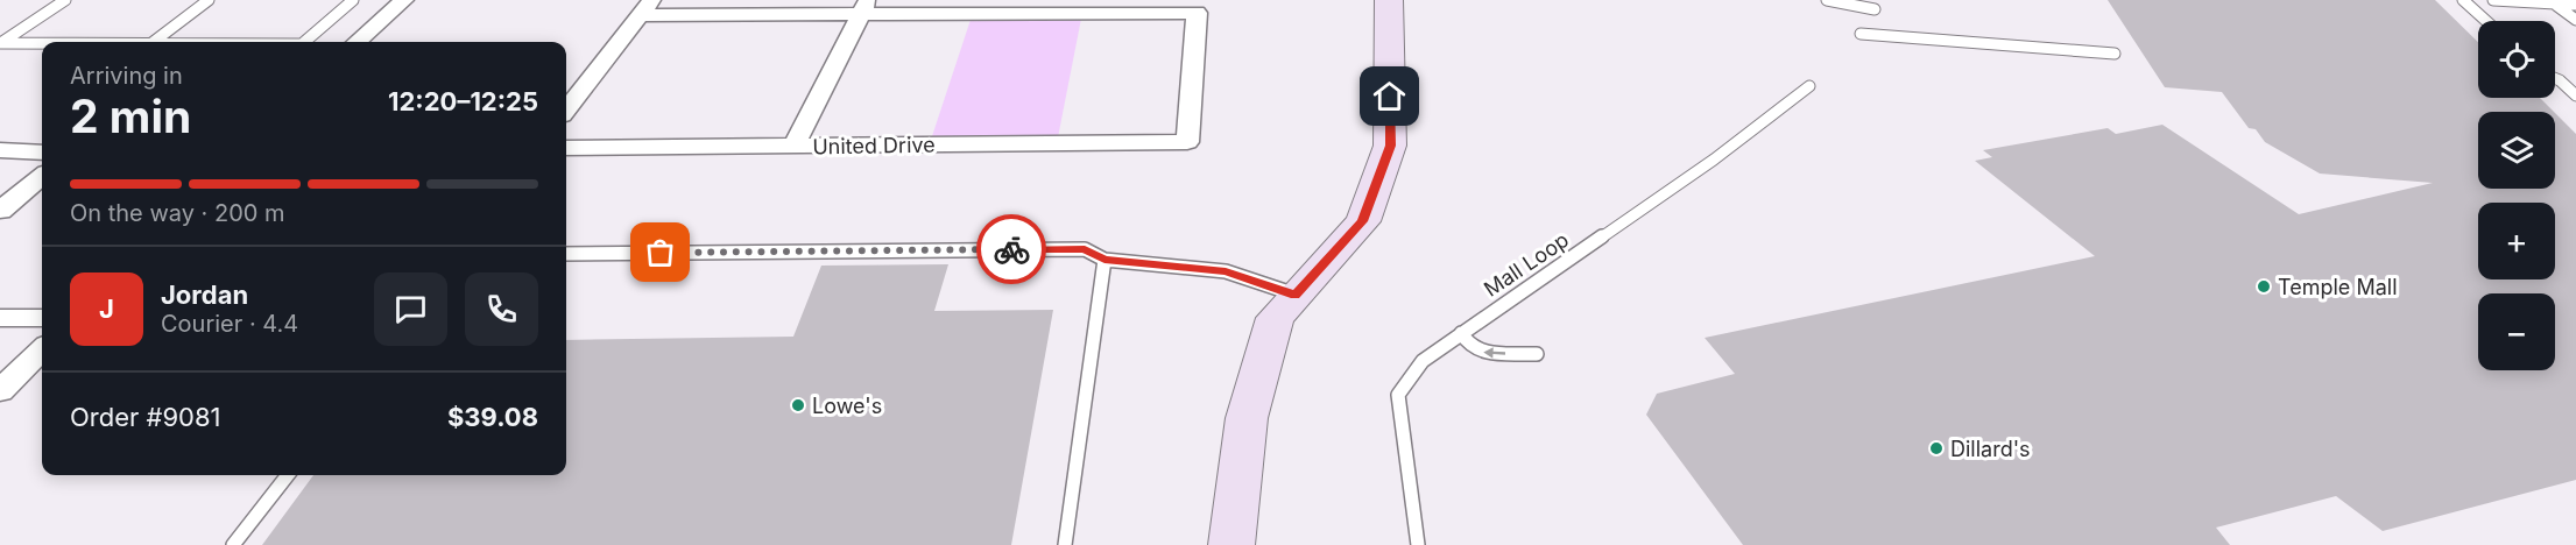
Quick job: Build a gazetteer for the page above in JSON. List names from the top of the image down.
{
  "streets": {
    "street": ["United Drive"],
    "lane": ["Mall Loop"]
  },
  "places": ["Temple Mall", "Lowe's", "Dillard's"],
  "page": {
    "map_buttons": ["+", "−"],
    "heading": ["2 min", "Arriving in", "12:20–12:25"],
    "panel": [
      "Jordan",
      "Courier · 4.4",
      "Order #9081",
      "$39.08"
    ],
    "bar": "On the way · 200 m",
    "round": "J"
  }
}
